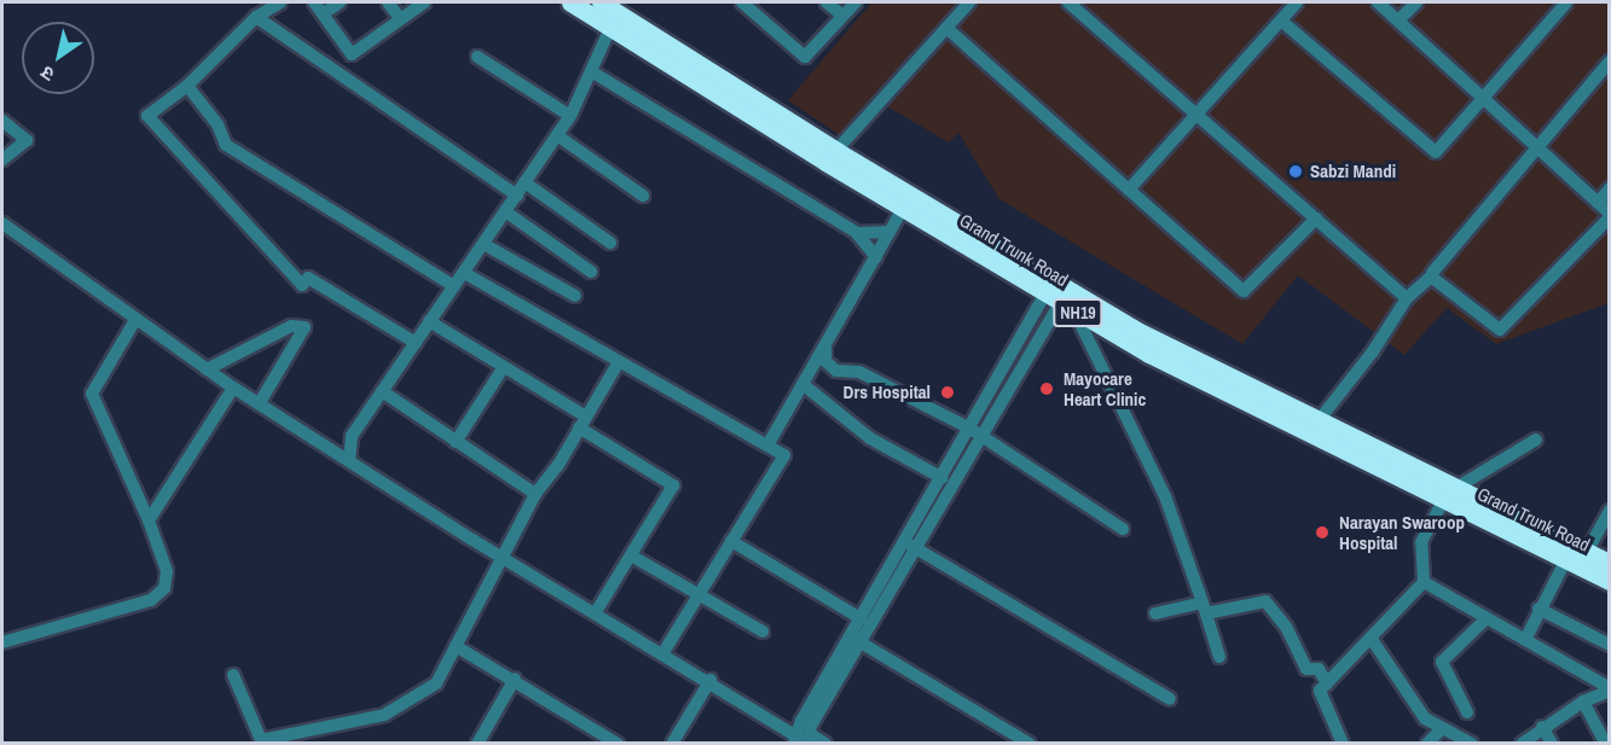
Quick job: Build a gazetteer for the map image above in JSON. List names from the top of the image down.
{
  "streets": {
    "highway": ["Grand Trunk Road", "NH19"]
  },
  "places": [
    "Sabzi Mandi",
    "Mayocare Heart Clinic",
    "Drs Hospital",
    "Narayan Swaroop Hospital"
  ],
  "north": "bottom left"
}
